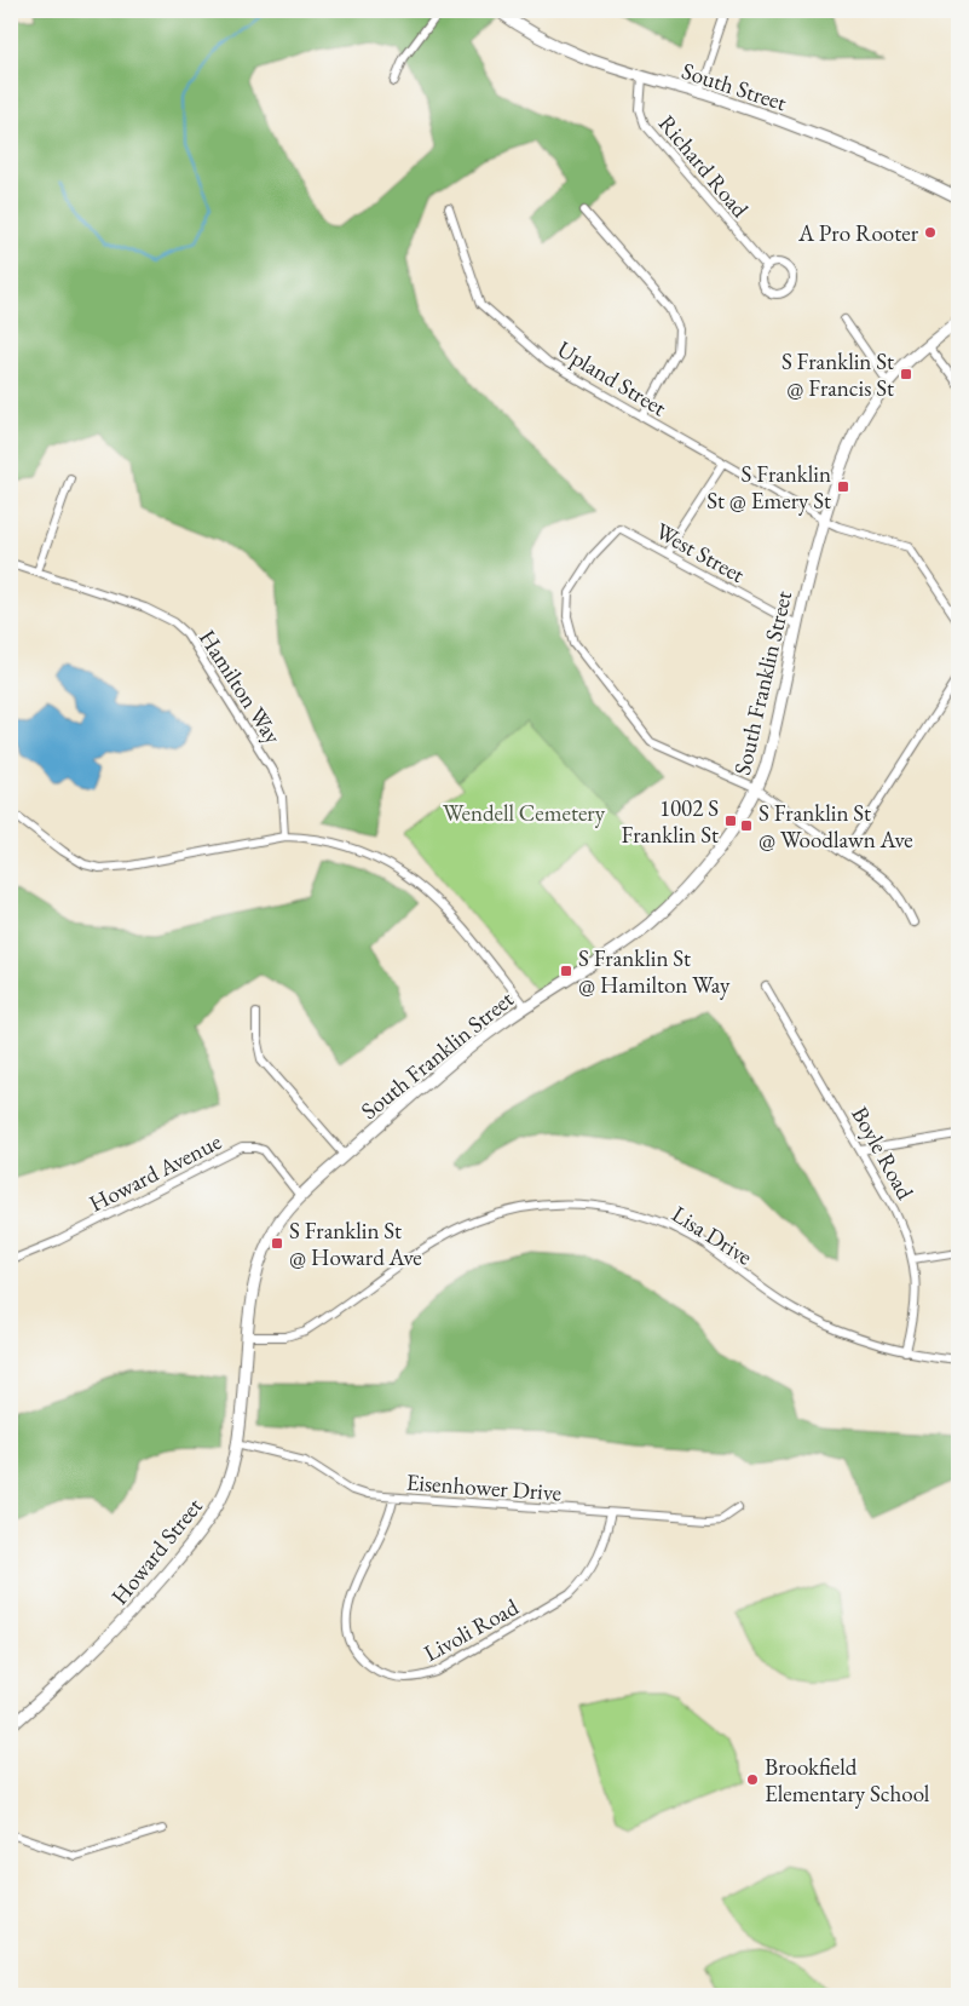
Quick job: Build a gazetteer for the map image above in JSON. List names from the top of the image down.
{
  "streets": {
    "main road": ["South Street", "South Franklin Street", "Howard Street"],
    "street": [
      "Richard Road",
      "Upland Street",
      "West Street",
      "Hamilton Way",
      "Boyle Road",
      "Howard Avenue",
      "Lisa Drive",
      "Eisenhower Drive",
      "Livoli Road"
    ]
  },
  "crossings": [
    ["South Street", "Richard Road"],
    ["Upland Street", "South Franklin Street"],
    ["West Street", "South Franklin Street"],
    ["South Franklin Street", "Howard Avenue"],
    ["South Franklin Street", "Howard Street"],
    ["Boyle Road", "Lisa Drive"],
    ["Lisa Drive", "Howard Street"],
    ["Eisenhower Drive", "Howard Street"],
    ["Eisenhower Drive", "Livoli Road"]
  ],
  "parks": ["Wendell Cemetery"],
  "places": {
    "other": ["A Pro Rooter", "Brookfield Elementary School"],
    "transit": [
      "S Franklin St @ Francis St",
      "S Franklin St @ Emery St",
      "1002 S Franklin St",
      "S Franklin St @ Woodlawn Ave",
      "S Franklin St @ Hamilton Way",
      "S Franklin St @ Howard Ave"
    ]
  }
}
